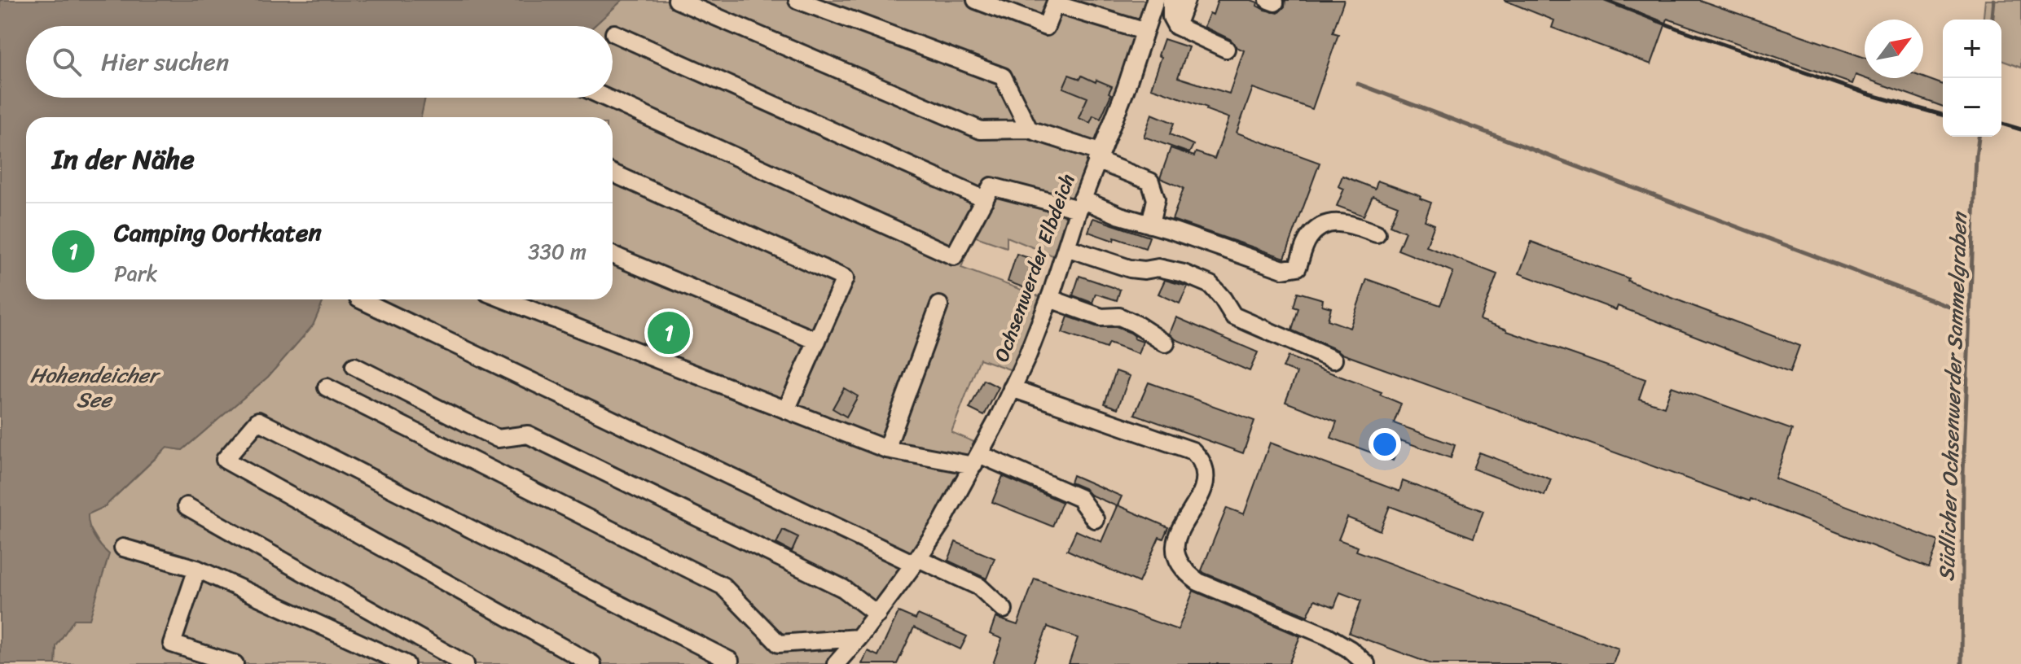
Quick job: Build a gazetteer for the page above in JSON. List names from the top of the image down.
{
  "streets": {
    "street": ["Ochsenwerder Elbdeich"]
  },
  "water": ["Hohendeicher See", "Südlicher Ochsenwerder Sammelgraben"],
  "north": "top right",
  "page": {
    "map_buttons": ["+", "−"],
    "search": "Hier suchen",
    "heading": "In der Nähe",
    "list": [
      {
        "mark": "1",
        "name": "Camping Oortkaten",
        "note": "Park",
        "value": "330 m"
      }
    ],
    "pins": "1"
  }
}
